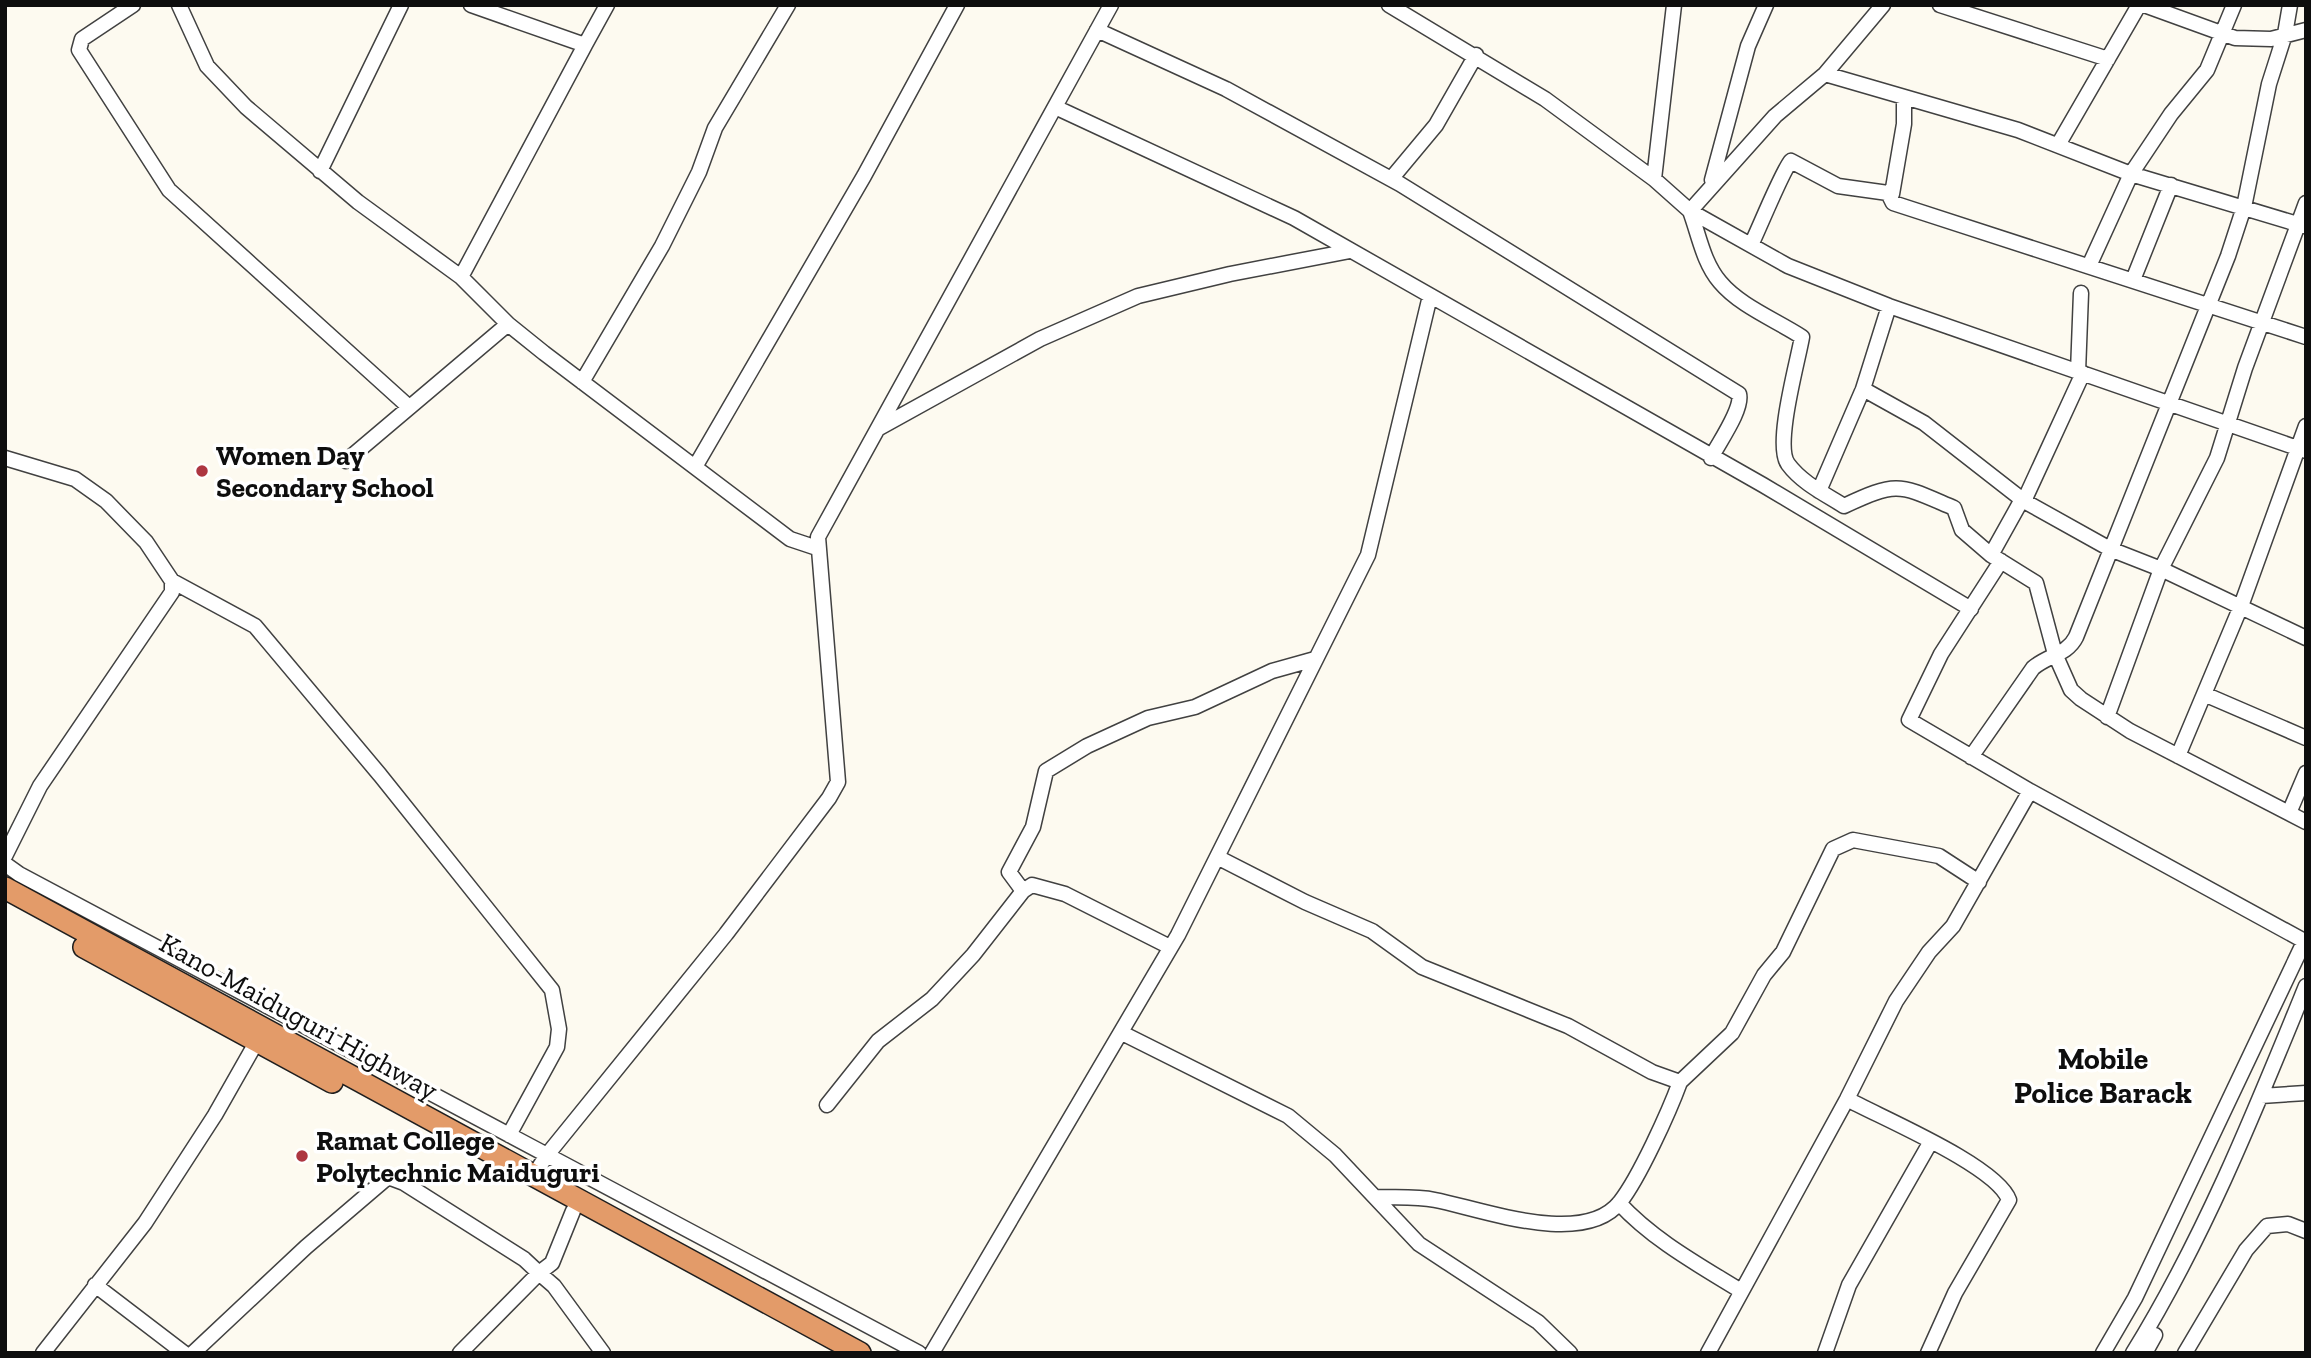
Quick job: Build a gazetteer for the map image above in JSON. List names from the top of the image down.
{
  "streets": {
    "highway": ["Kano-Maiduguri Highway"]
  },
  "districts": ["Mobile Police Barack"],
  "places": ["Women Day Secondary School", "Ramat College Polytechnic Maiduguri"]
}
